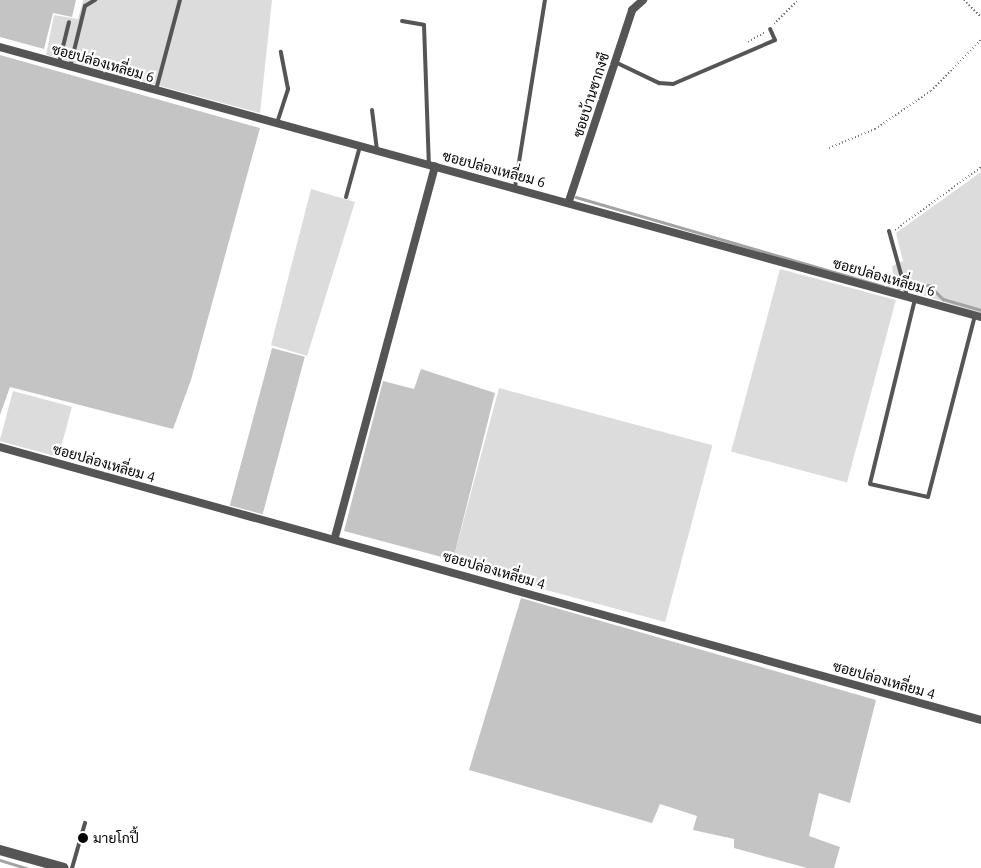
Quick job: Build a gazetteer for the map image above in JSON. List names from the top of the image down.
{
  "streets": {
    "street": ["ซอยปล่องเหลี่ยม 6", "ซอยบ้านซากงซี", "ซอยปล่องเหลี่ยม 4"]
  },
  "crossings": [
    ["ซอยปล่องเหลี่ยม 6", "ซอยบ้านซากงซี"]
  ],
  "places": ["มายโกปี้"]
}
